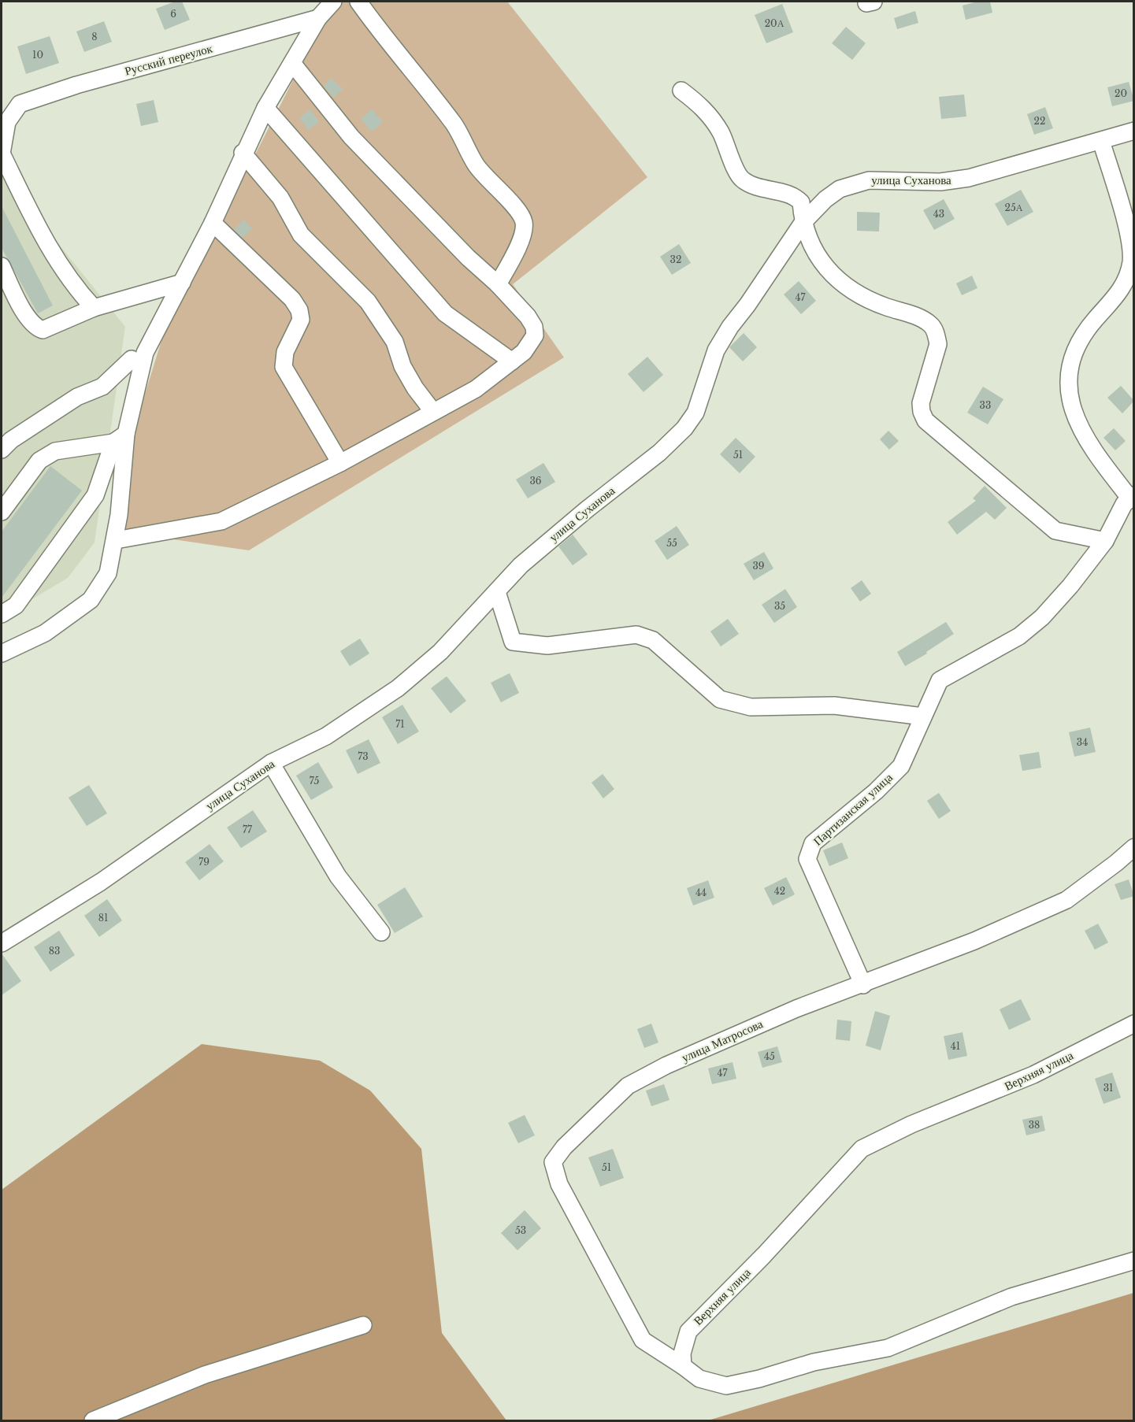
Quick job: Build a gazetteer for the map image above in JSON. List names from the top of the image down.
{
  "streets": {
    "street": [
      "Русский переулок",
      "улица Суханова",
      "Партизанская улица",
      "улица Матросова",
      "Верхняя улица"
    ]
  },
  "crossings": [
    ["Партизанская улица", "улица Матросова"],
    ["улица Матросова", "Верхняя улица"]
  ],
  "house_numbers": [
    "6",
    "20А",
    "8",
    "10",
    "20",
    "22",
    "25А",
    "43",
    "32",
    "47",
    "33",
    "51",
    "36",
    "55",
    "39",
    "35",
    "71",
    "34",
    "73",
    "75",
    "77",
    "79",
    "42",
    "44",
    "81",
    "83",
    "41",
    "45",
    "47",
    "31",
    "38",
    "51",
    "53"
  ]
}
